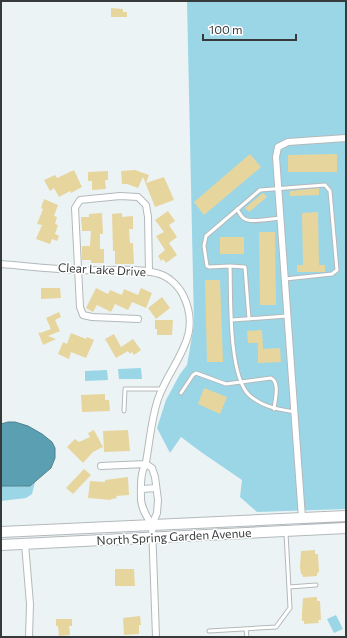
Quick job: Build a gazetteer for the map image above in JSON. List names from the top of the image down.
{
  "streets": {
    "highway": ["North Spring Garden Avenue"],
    "street": ["Clear Lake Drive"]
  },
  "crossings": [
    ["Clear Lake Drive", "North Spring Garden Avenue"]
  ],
  "scale_bar": "100 m"
}
